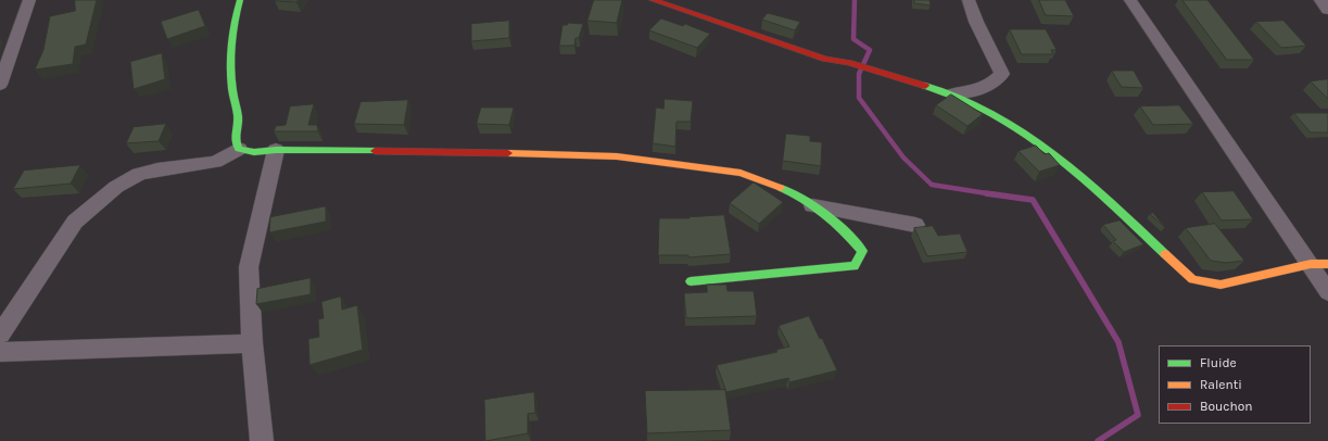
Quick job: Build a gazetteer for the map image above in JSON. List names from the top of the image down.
{
  "legend": ["Fluide", "Ralenti", "Bouchon"]
}
